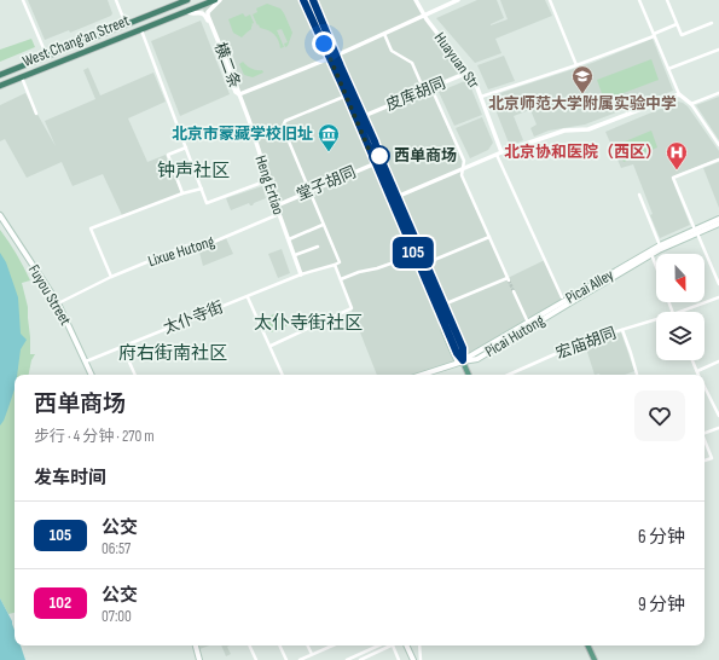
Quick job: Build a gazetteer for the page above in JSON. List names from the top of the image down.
{
  "streets": {
    "highway": ["West Chang'an Street"],
    "main road": ["Picai Alley", "Fuyou Street", "Picai Hutong"],
    "street": [
      "Huayuan Str",
      "横二条",
      "皮库胡同",
      "堂子胡同",
      "Heng Ertiao",
      "Lixue Hutong",
      "太仆寺街",
      "宏庙胡同"
    ]
  },
  "crossings": [
    ["West Chang'an Street", "横二条"],
    ["Huayuan Str", "皮库胡同"],
    ["横二条", "Heng Ertiao"],
    ["堂子胡同", "Heng Ertiao"],
    ["Heng Ertiao", "Lixue Hutong"],
    ["Heng Ertiao", "太仆寺街"],
    ["Lixue Hutong", "Fuyou Street"],
    ["Picai Alley", "Picai Hutong"],
    ["Fuyou Street", "太仆寺街"]
  ],
  "districts": ["钟声社区", "太仆寺街社区", "府右街南社区"],
  "places": {
    "school or university": ["北京师范大学附属实验中学"],
    "museum": ["北京市蒙藏学校旧址"],
    "other": ["西单商场"],
    "hospital": ["北京协和医院（西区）"]
  },
  "lines": ["bus line 105"],
  "north": "bottom",
  "page": {
    "on_map": "105",
    "heading": [
      ["西单商场", "步行 · 4 分钟 · 270 m"],
      "发车时间"
    ],
    "list": [
      {
        "mark": "105",
        "name": "公交",
        "note": "06:57",
        "value": "6 分钟"
      },
      {
        "mark": "102",
        "name": "公交",
        "note": "07:00",
        "value": "9 分钟"
      }
    ]
  }
}
